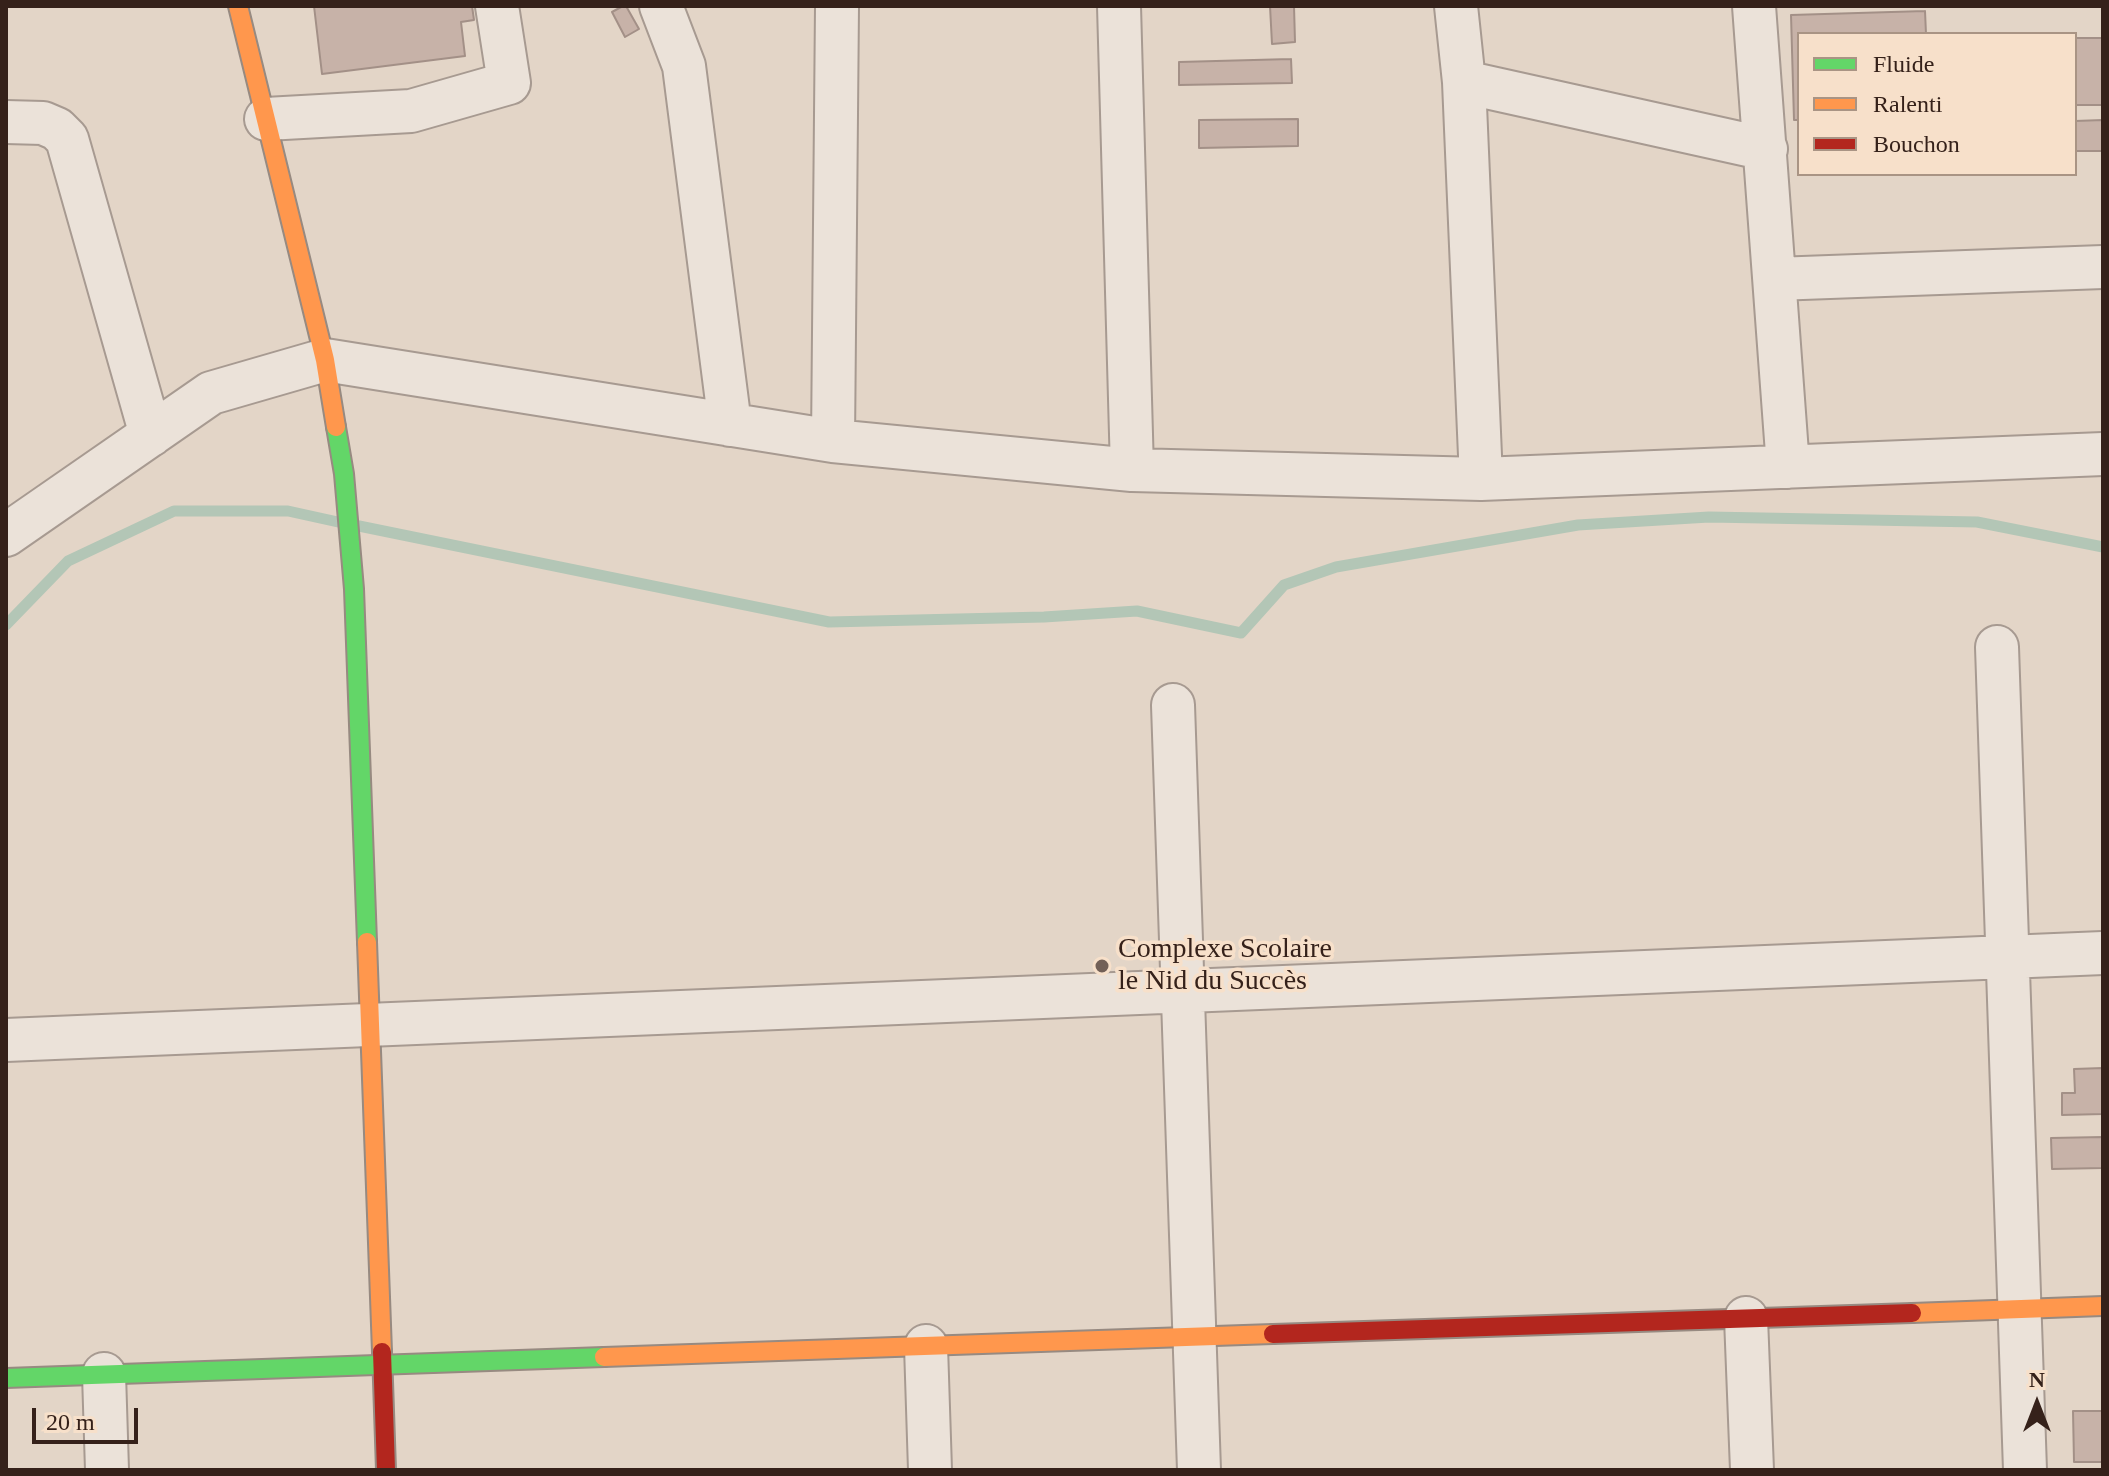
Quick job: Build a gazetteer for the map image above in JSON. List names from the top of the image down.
{
  "places": ["Complexe Scolaire le Nid du Succès"],
  "legend": ["Fluide", "Ralenti", "Bouchon"],
  "scale_bar": "20 m",
  "north": "top"
}
